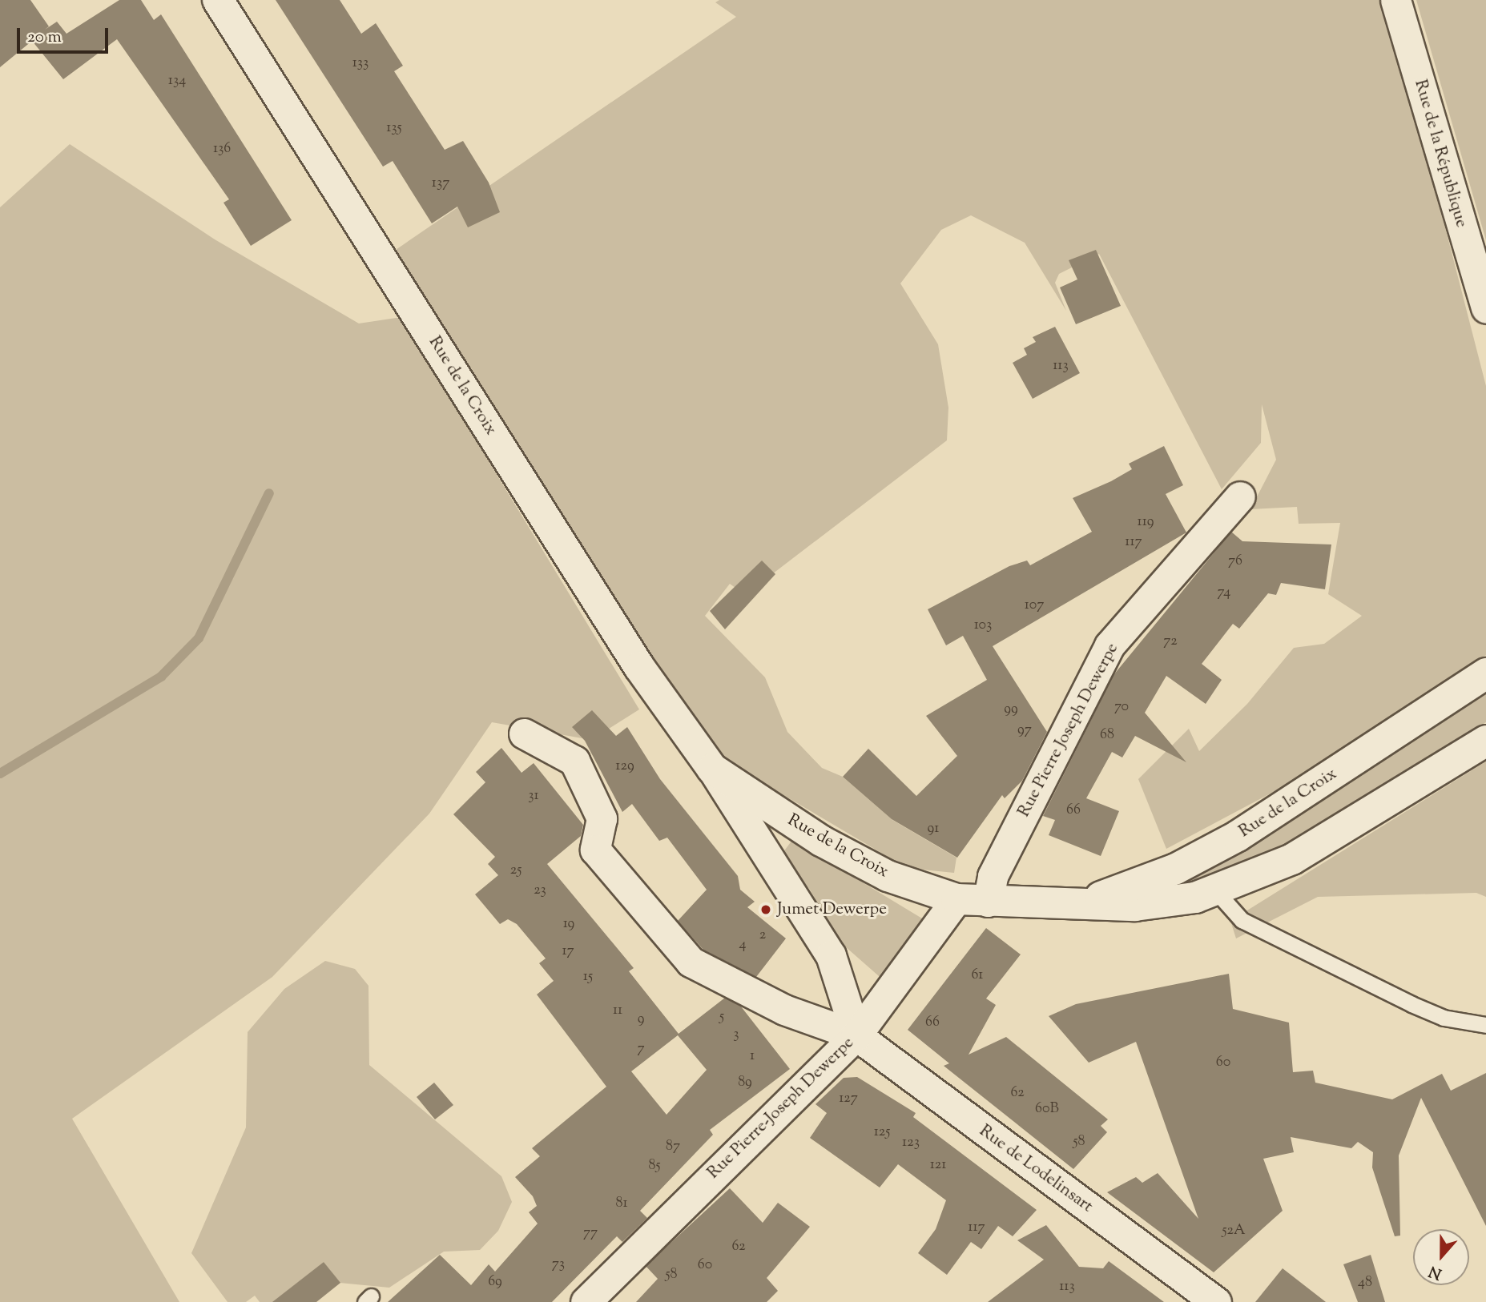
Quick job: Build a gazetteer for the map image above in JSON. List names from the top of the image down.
{
  "streets": {
    "street": [
      "Rue de la République",
      "Rue de la Croix",
      "Rue Pierre Joseph Dewerpe",
      "Rue Pierre-Joseph Dewerpe",
      "Rue de Lodelinsart"
    ]
  },
  "crossings": [
    ["Rue de la Croix", "Rue Pierre Joseph Dewerpe"],
    ["Rue de la Croix", "Rue Pierre-Joseph Dewerpe"],
    ["Rue de la Croix", "Rue de Lodelinsart"],
    ["Rue Pierre-Joseph Dewerpe", "Rue de Lodelinsart"]
  ],
  "places": ["Jumet Dewerpe"],
  "house_numbers": [
    "133",
    "134",
    "135",
    "136",
    "137",
    "113",
    "119",
    "117",
    "76",
    "74",
    "107",
    "103",
    "72",
    "70",
    "99",
    "97",
    "68",
    "129",
    "31",
    "66",
    "91",
    "25",
    "23",
    "19",
    "2",
    "4",
    "17",
    "61",
    "15",
    "11",
    "5",
    "9",
    "66",
    "3",
    "7",
    "1",
    "60",
    "89",
    "62",
    "127",
    "60B",
    "125",
    "58",
    "123",
    "87",
    "121",
    "85",
    "81",
    "117",
    "52A",
    "77",
    "62",
    "73",
    "60",
    "58",
    "69",
    "48",
    "113"
  ],
  "scale_bar": "20 m",
  "north": "bottom"
}
